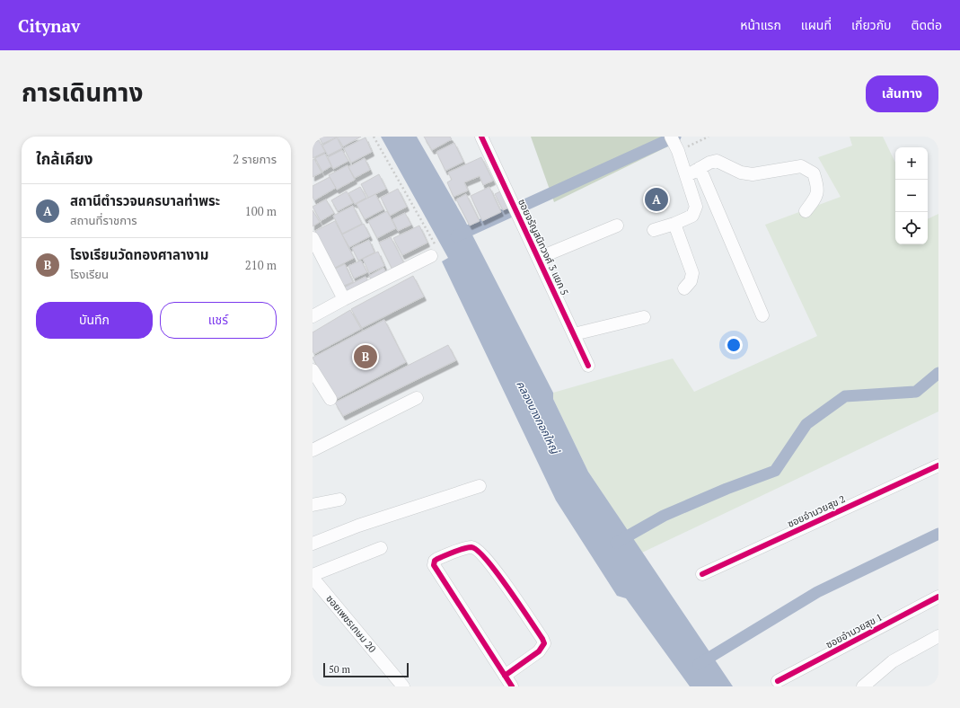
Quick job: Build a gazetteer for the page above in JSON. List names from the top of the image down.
{
  "streets": {
    "street": [
      "ซอยจรัญสนิทวงศ์ 3 แยก 5",
      "ซอยอำนวยสุข 2",
      "ซอยเพชรเกษม 20",
      "ซอยอำนวยสุข 1"
    ]
  },
  "water": ["คลองบางกอกใหญ่"],
  "scale_bar": "50 m",
  "page": {
    "header": "Citynav",
    "nav": [
      "หน้าแรก",
      "แผนที่",
      "เกี่ยวกับ",
      "ติดต่อ"
    ],
    "title": "การเดินทาง",
    "buttons": [
      "เส้นทาง",
      ["บันทึก", "แชร์"]
    ],
    "heading": ["ใกล้เคียง", "2 รายการ"],
    "map_buttons": ["+", "−"],
    "list": [
      {
        "mark": "A",
        "name": "สถานีตำรวจนครบาลท่าพระ",
        "note": "สถานที่ราชการ",
        "value": "100 m"
      },
      {
        "mark": "B",
        "name": "โรงเรียนวัดทองศาลางาม",
        "note": "โรงเรียน",
        "value": "210 m"
      }
    ],
    "pins": ["A", "B"],
    "scale": "50 m"
  }
}
